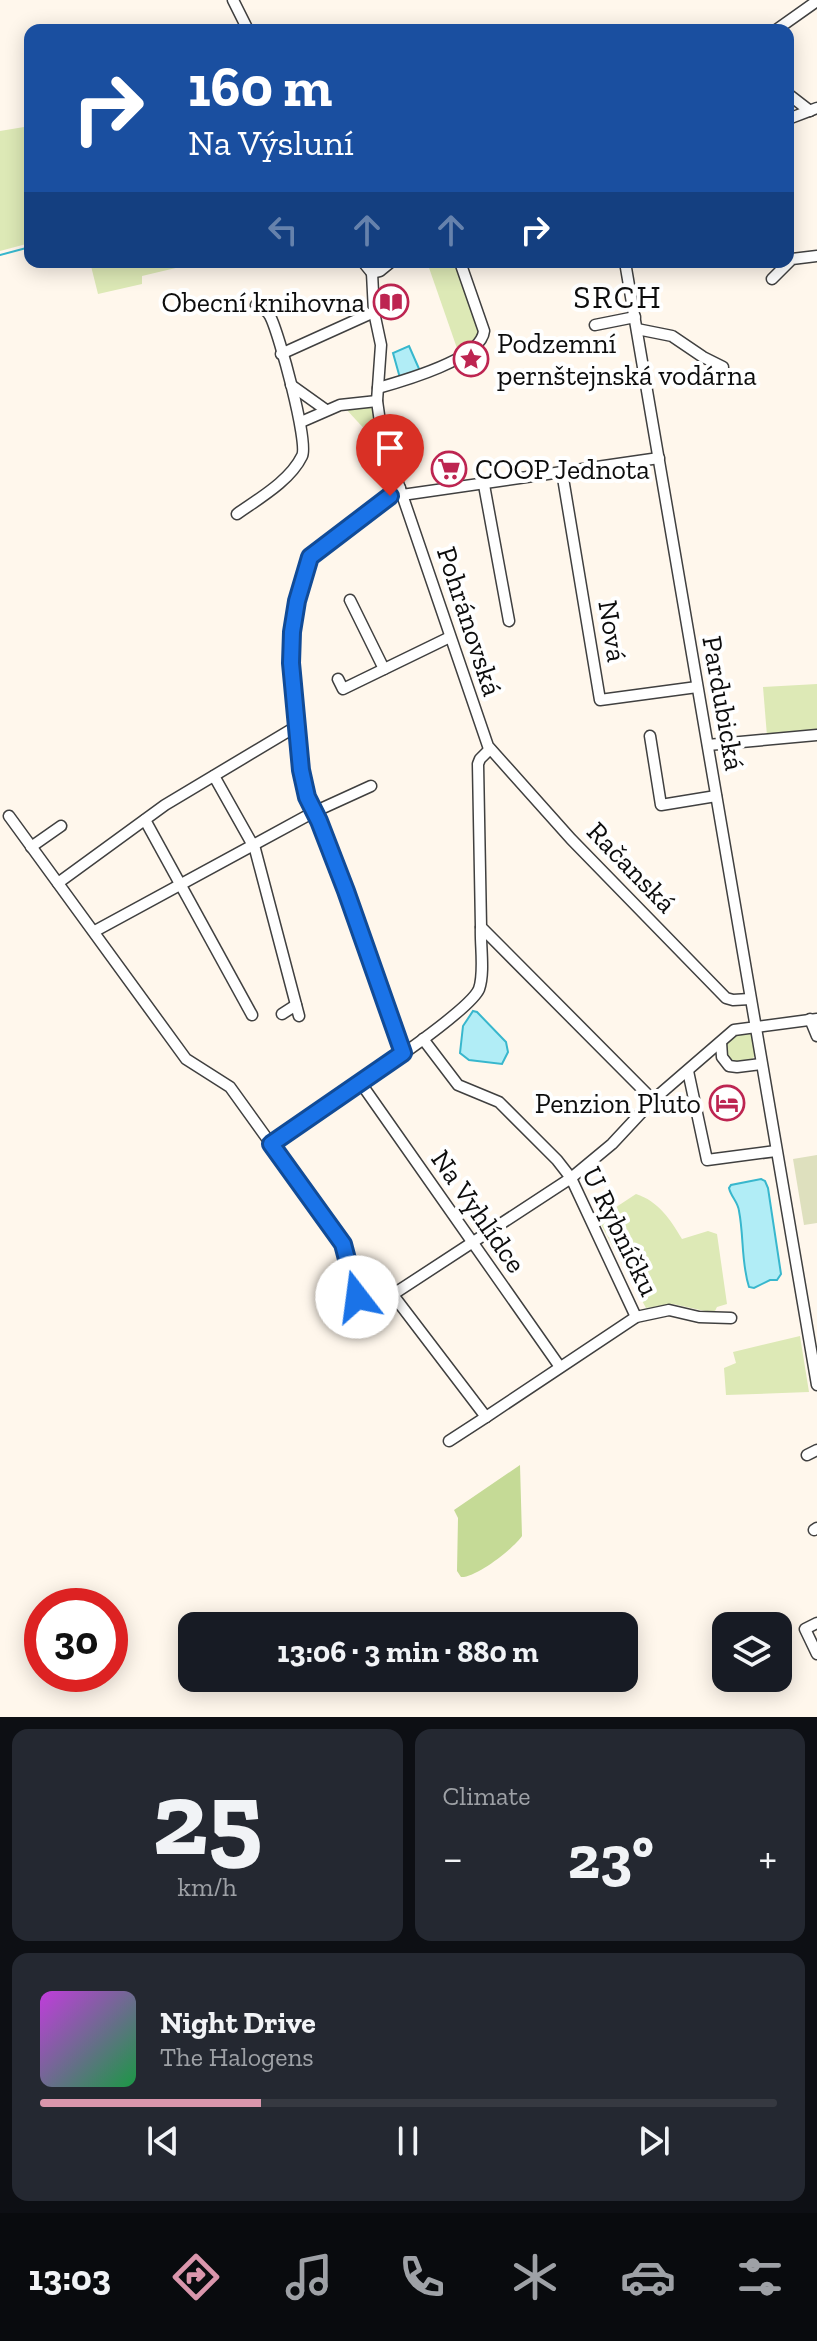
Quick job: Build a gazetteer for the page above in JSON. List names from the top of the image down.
{
  "streets": {
    "street": [
      "Pohránovská",
      "Nová",
      "Pardubická",
      "Račanská",
      "Na Vyhlídce",
      "U Rybníčku"
    ]
  },
  "crossings": [
    ["Pohránovská", "Račanská"],
    ["Nová", "Pardubická"],
    ["Pardubická", "Račanská"]
  ],
  "districts": ["SRCH"],
  "places": {
    "library": ["Obecní knihovna"],
    "place": ["Podzemní pernštejnská vodárna"],
    "supermarket": ["COOP Jednota"],
    "hotel": ["Penzion Pluto"]
  },
  "page": {
    "turn": ["160 m", "Na Výsluní"],
    "limit": "30",
    "trip": "13:06 · 3 min · 880 m",
    "tile": [
      ["25", "km/h"],
      "Climate"
    ],
    "heat": ["−", "23°", "+"],
    "song": ["Night Drive", "The Halogens"],
    "tabs": "13:03"
  }
}
